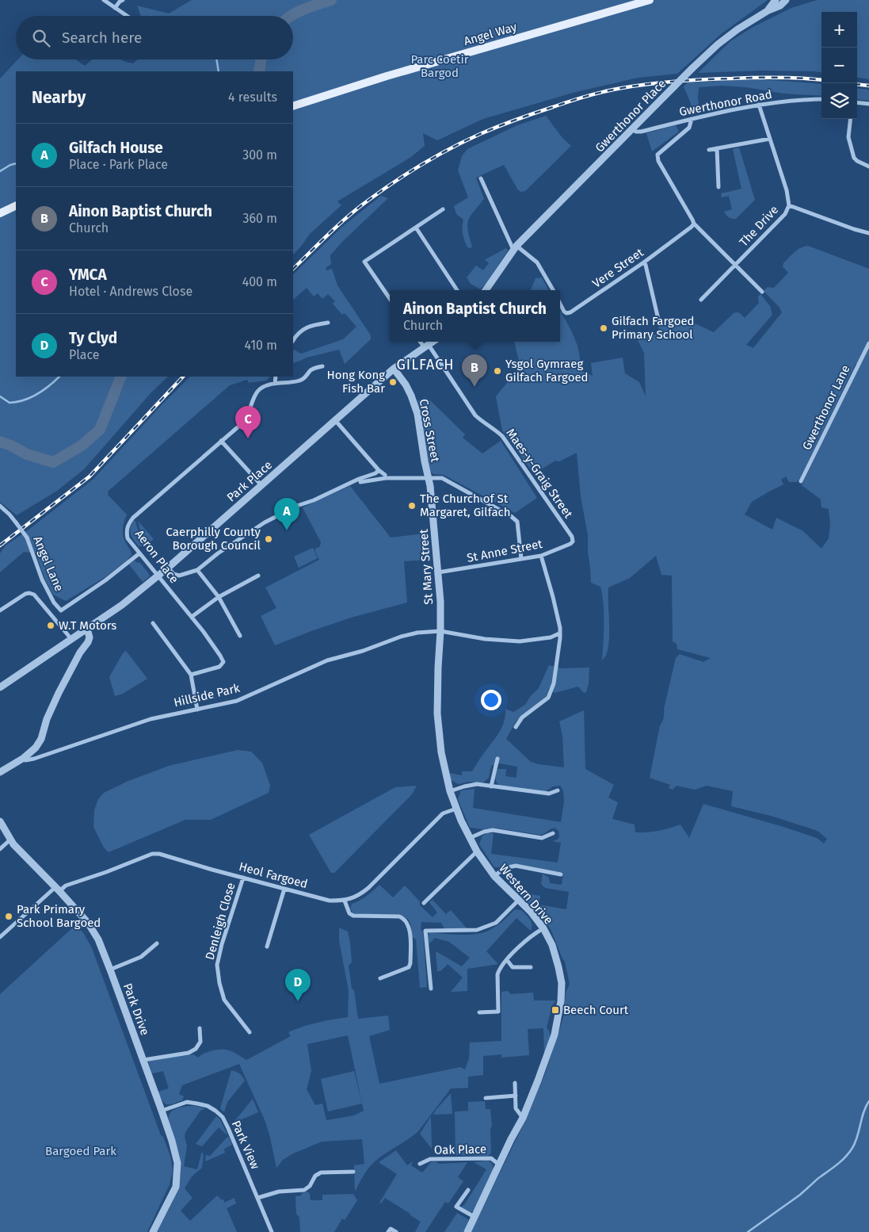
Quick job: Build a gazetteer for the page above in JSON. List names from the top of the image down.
{
  "streets": {
    "main road": ["Angel Way"],
    "street": [
      "Gwerthonor Road",
      "Gwerthonor Place",
      "The Drive",
      "Vere Street",
      "Gwerthonor Lane",
      "Cross Street",
      "Maes-y-Graig Street",
      "Park Place",
      "St Anne Street",
      "Aeron Place",
      "Angel Lane",
      "St Mary Street",
      "Hillside Park",
      "Heol Fargoed",
      "Western Drive",
      "Denleigh Close",
      "Park Drive",
      "Park View",
      "Oak Place"
    ]
  },
  "crossings": [
    ["Gwerthonor Road", "Gwerthonor Place"],
    ["Gwerthonor Road", "The Drive"],
    ["Cross Street", "Park Place"],
    ["Cross Street", "St Mary Street"],
    ["Maes-y-Graig Street", "Park Place"],
    ["Maes-y-Graig Street", "St Anne Street"],
    ["Park Place", "Aeron Place"],
    ["St Anne Street", "St Mary Street"],
    ["Aeron Place", "Angel Lane"],
    ["St Mary Street", "Hillside Park"],
    ["St Mary Street", "Western Drive"],
    ["Hillside Park", "Western Drive"],
    ["Heol Fargoed", "Western Drive"],
    ["Heol Fargoed", "Denleigh Close"],
    ["Heol Fargoed", "Park Drive"],
    ["Western Drive", "Oak Place"],
    ["Park Drive", "Park View"]
  ],
  "districts": ["GILFACH"],
  "parks": ["Parc Coetir Bargod", "Bargoed Park"],
  "places": {
    "other": [
      "Gilfach Fargoed Primary School",
      "Ysgol Gymraeg Gilfach Fargoed",
      "Hong Kong Fish Bar",
      "The Church of St Margaret, Gilfach",
      "Caerphilly County Borough Council",
      "W.T Motors",
      "Park Primary School Bargoed"
    ],
    "transit": ["Beech Court"]
  },
  "page": {
    "map_buttons": ["+", "−"],
    "search": "Search here",
    "heading": ["Nearby", "4 results"],
    "list": [
      {
        "mark": "A",
        "name": "Gilfach House",
        "note": "Place · Park Place",
        "value": "300 m"
      },
      {
        "mark": "B",
        "name": "Ainon Baptist Church",
        "note": "Church",
        "value": "360 m"
      },
      {
        "mark": "C",
        "name": "YMCA",
        "note": "Hotel · Andrews Close",
        "value": "400 m"
      },
      {
        "mark": "D",
        "name": "Ty Clyd",
        "note": "Place",
        "value": "410 m"
      }
    ],
    "popup": ["Ainon Baptist Church", "Church"],
    "pins": [
      "B",
      "C",
      "A",
      "D"
    ]
  }
}
